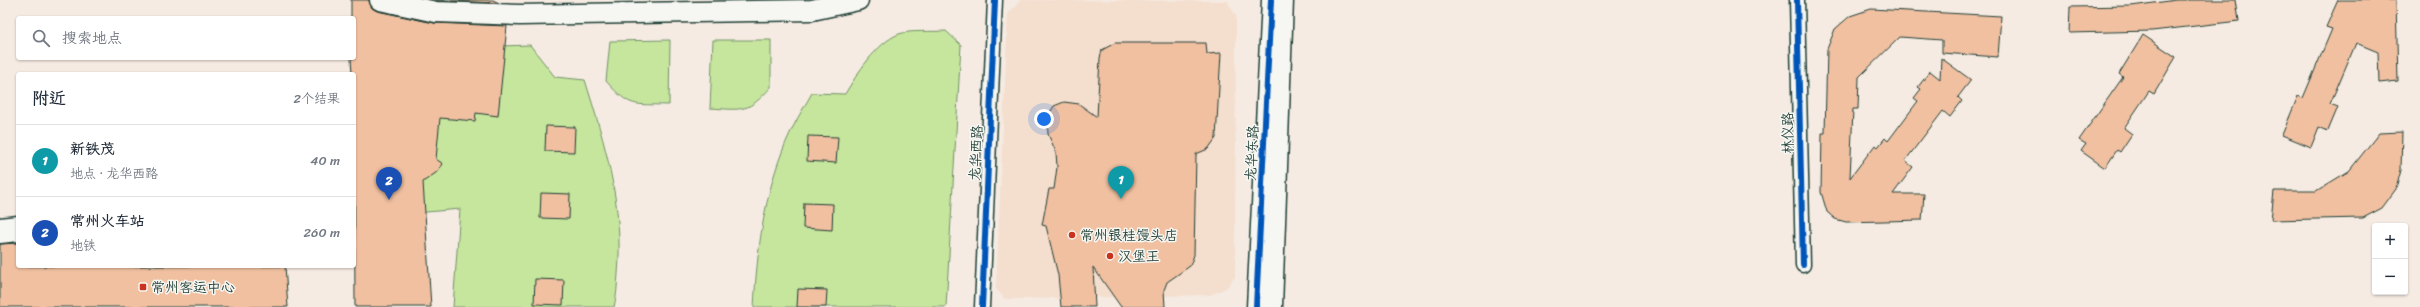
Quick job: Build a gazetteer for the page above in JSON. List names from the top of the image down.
{
  "streets": {
    "street": ["林仪路", "龙华西路", "龙华东路"]
  },
  "places": {
    "other": ["常州银桂馒头店", "汉堡王"],
    "transit": ["常州客运中心"]
  },
  "page": {
    "search": "搜索地点",
    "heading": ["附近", "2个结果"],
    "list": [
      {
        "mark": "1",
        "name": "新铁茂",
        "note": "地点 · 龙华西路",
        "value": "40 m"
      },
      {
        "mark": "2",
        "name": "常州火车站",
        "note": "地铁",
        "value": "260 m"
      }
    ],
    "pins": ["1", "2"],
    "map_buttons": ["+", "−"]
  }
}
